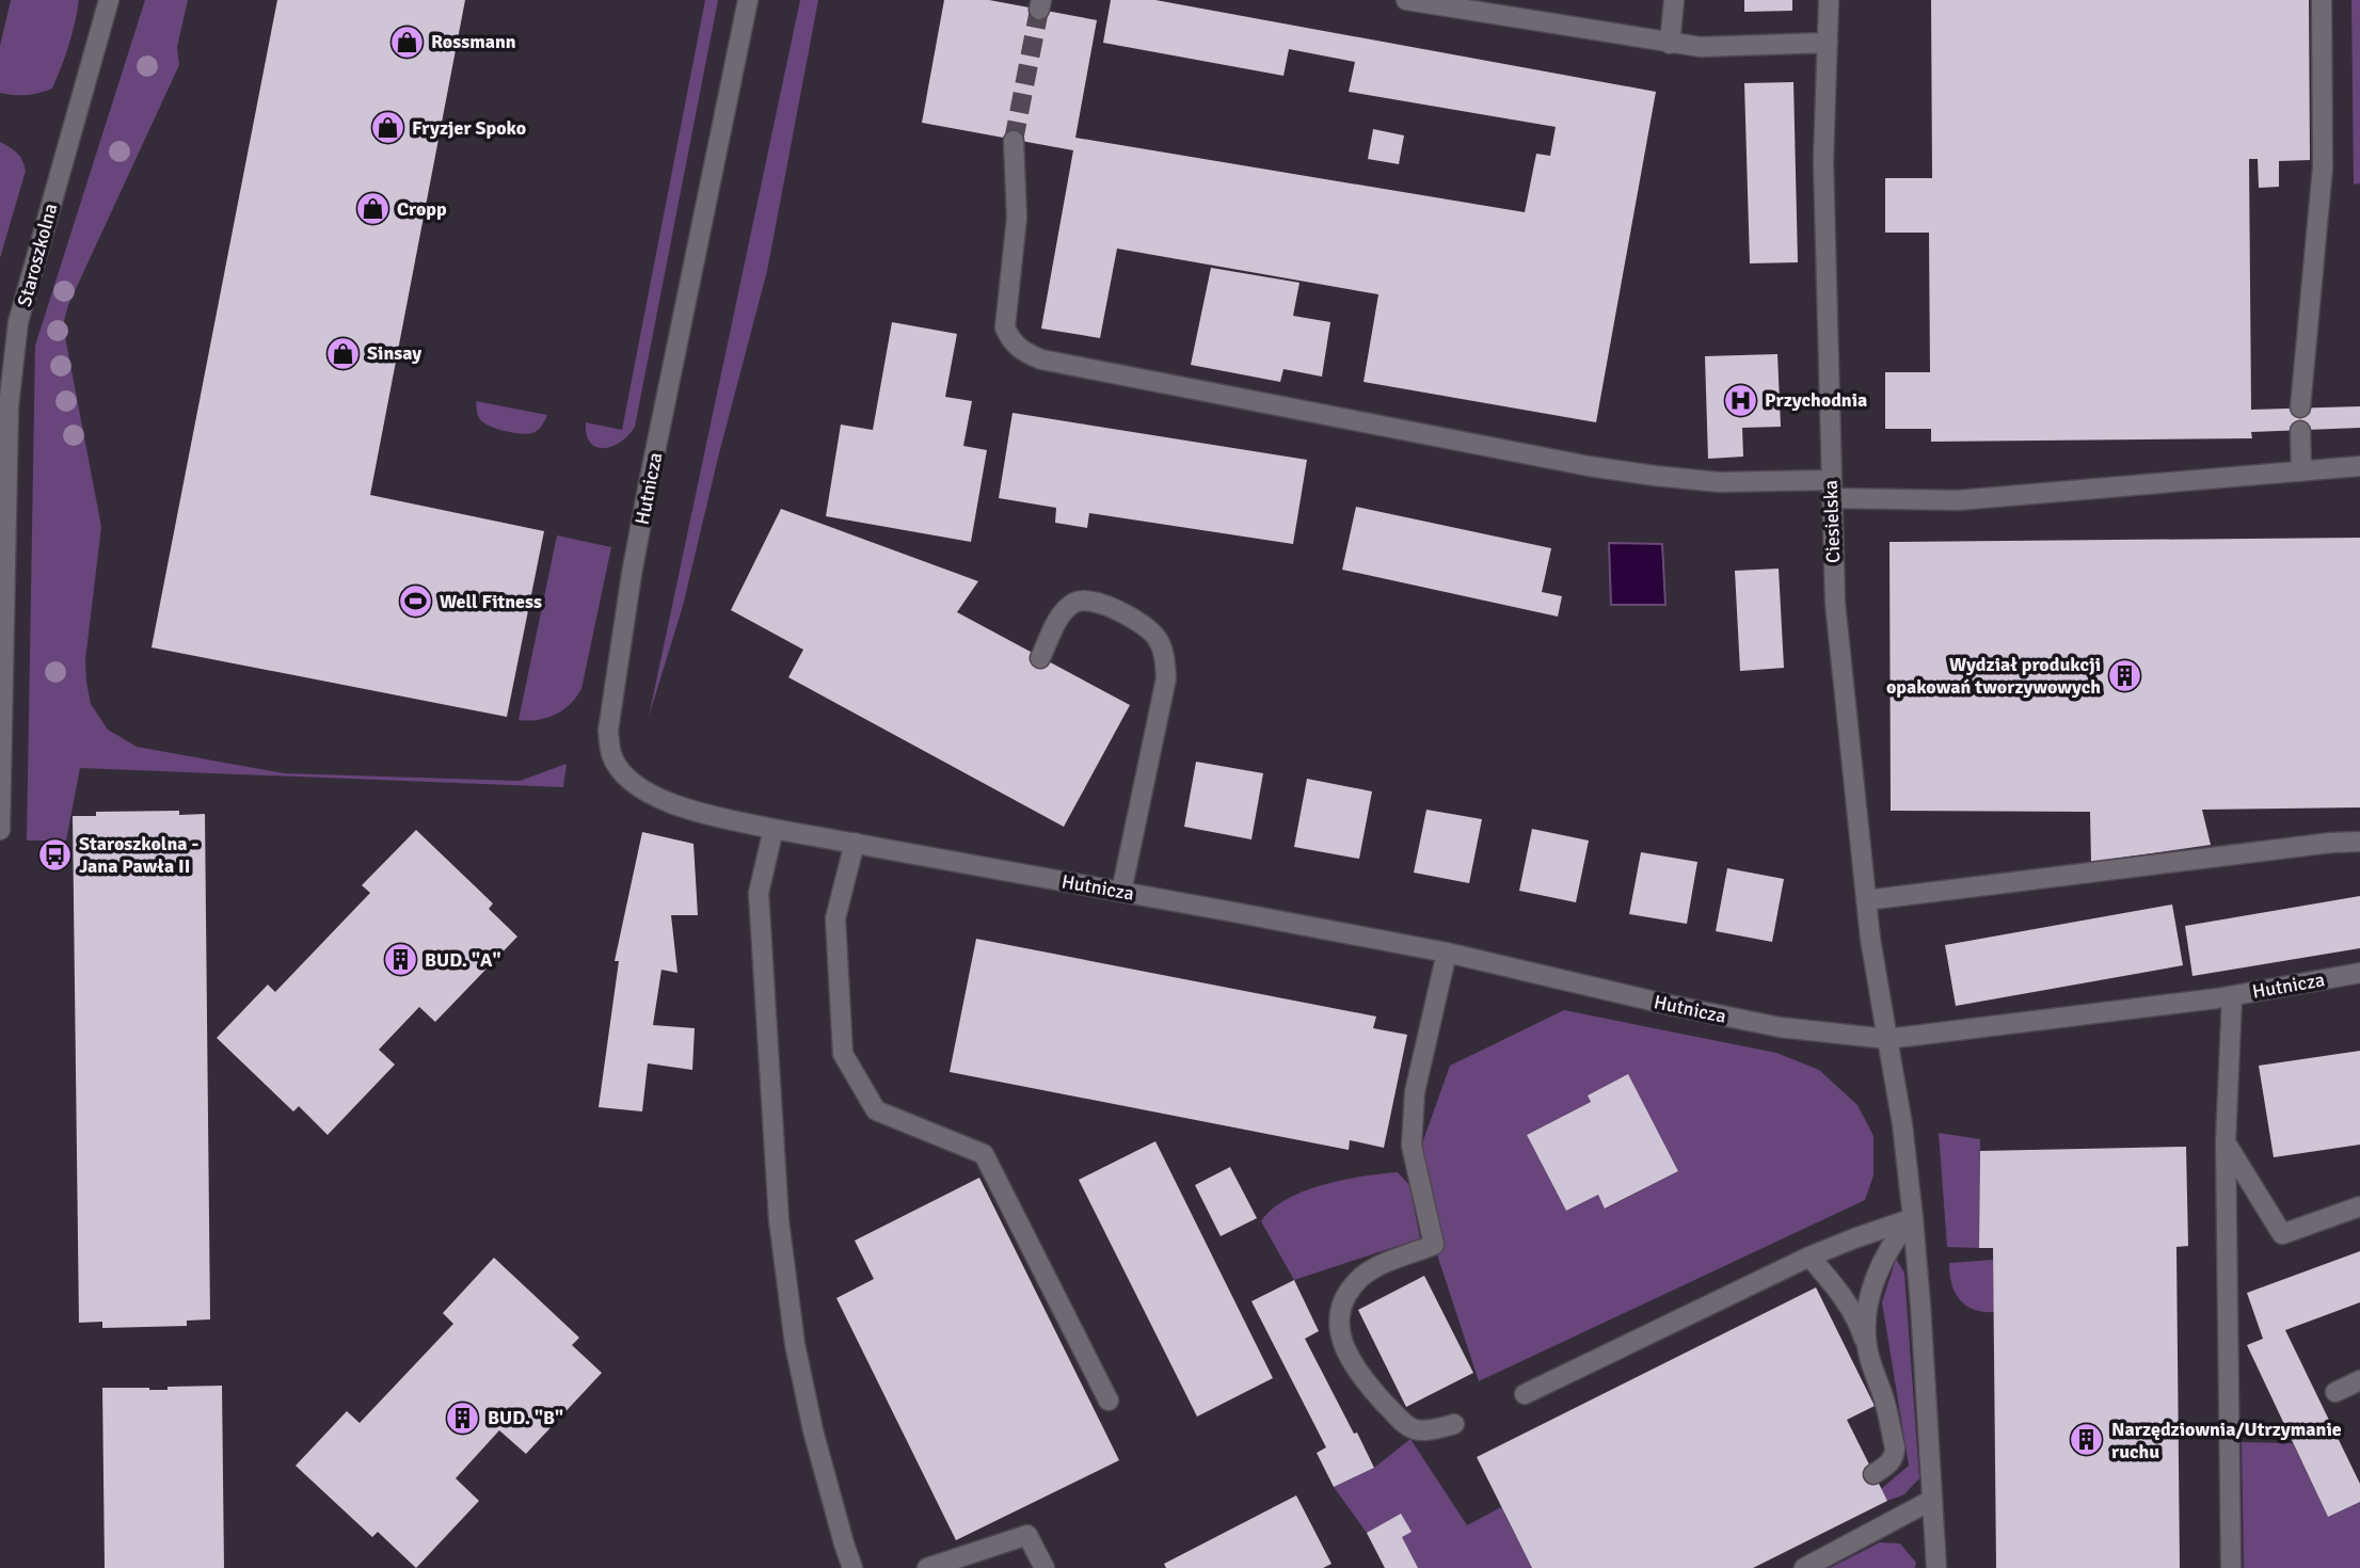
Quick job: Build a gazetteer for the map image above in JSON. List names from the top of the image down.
{
  "streets": {
    "street": ["Staroszkolna", "Hutnicza", "Ciesielska"]
  },
  "crossings": [
    ["Hutnicza", "Ciesielska"]
  ],
  "places": {
    "shop": [
      "Rossmann",
      "Fryzjer Spoko",
      "Cropp",
      "Sinsay"
    ],
    "hospital": ["Przychodnia"],
    "sports": ["Well Fitness"],
    "building": [
      "Wydział produkcji opakowań tworzywowych",
      "BUD. \"A\"",
      "BUD. \"B\"",
      "Narzędziownia/Utrzymanie ruchu"
    ],
    "bus stop": ["Staroszkolna - Jana Pawła II"]
  }
}
